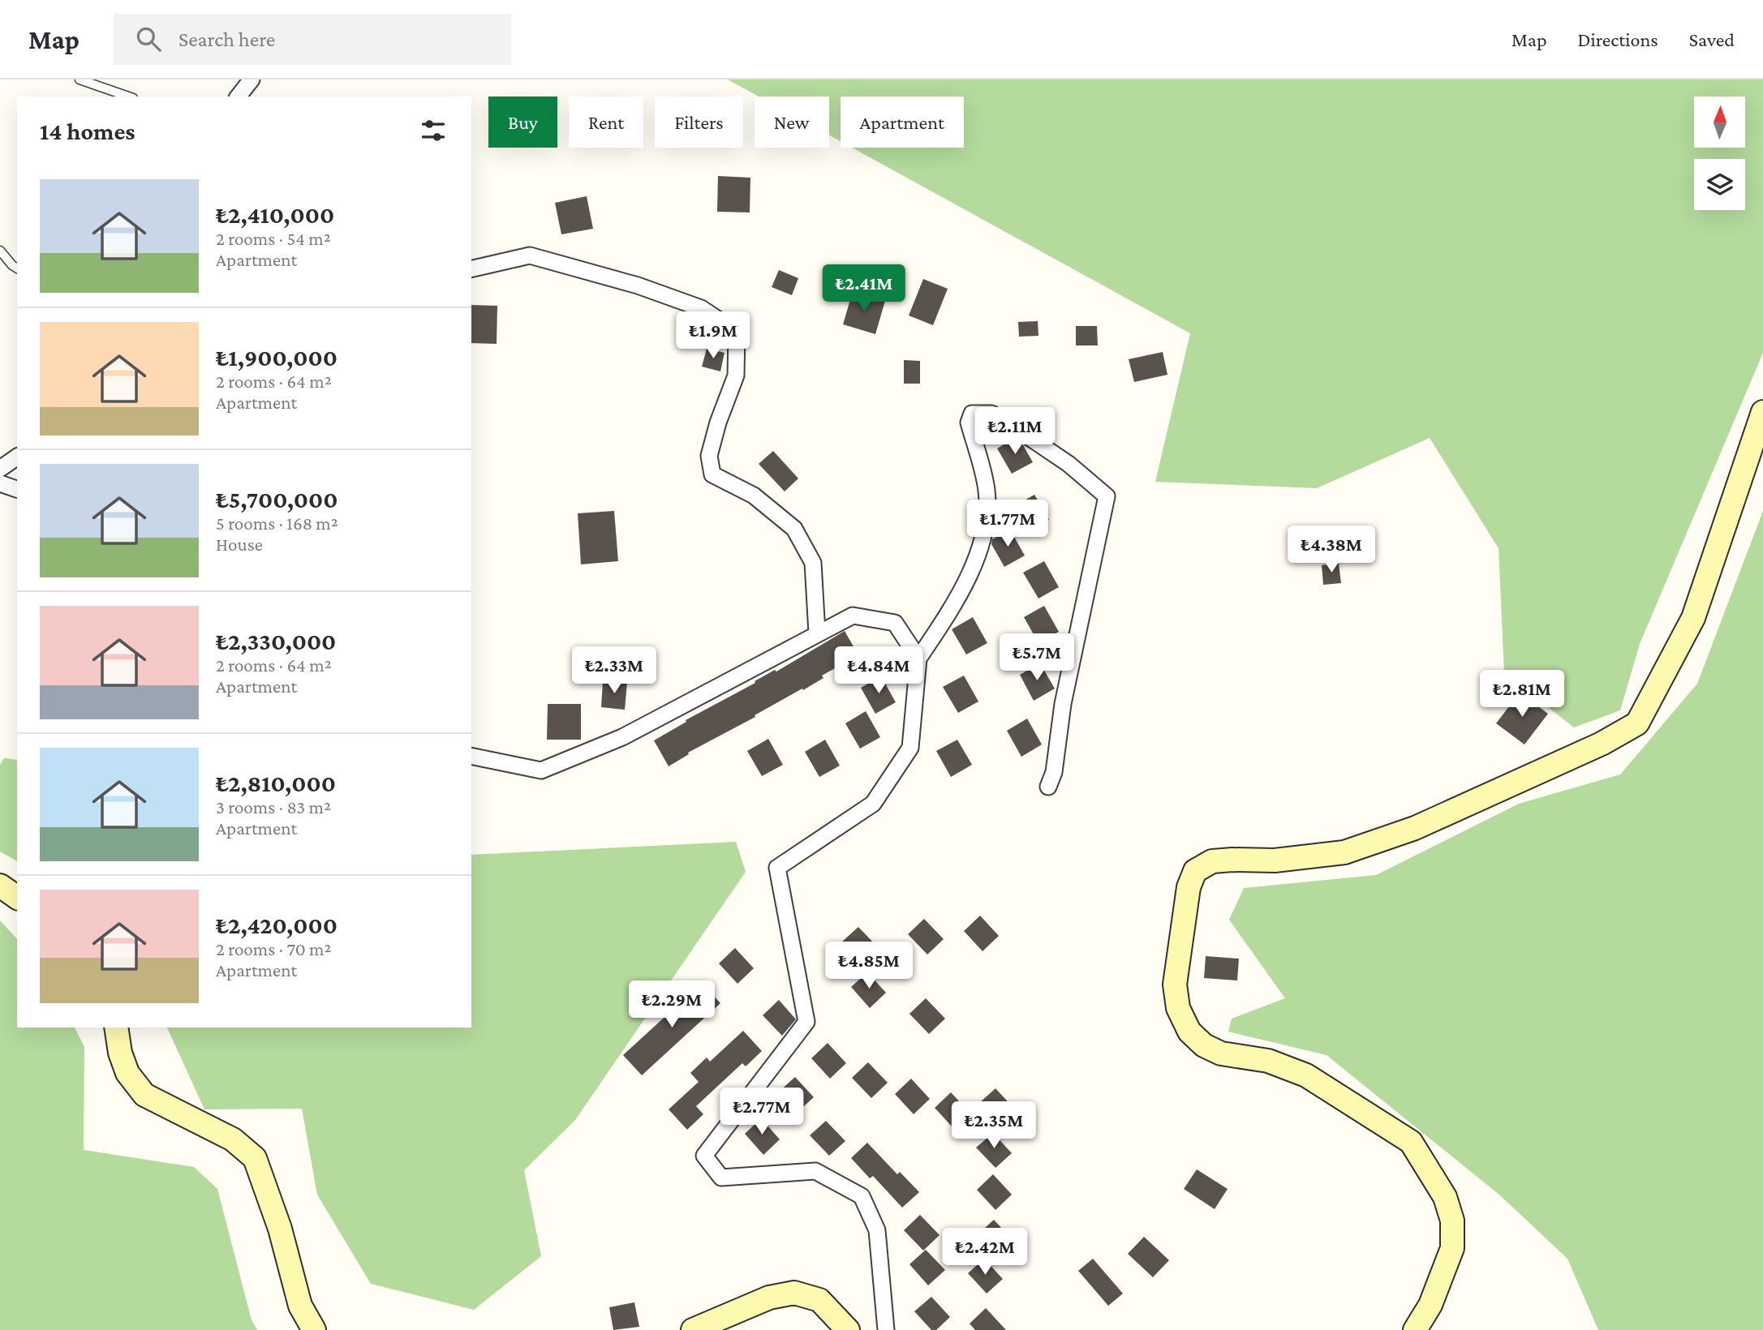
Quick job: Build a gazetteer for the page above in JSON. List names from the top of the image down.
{
  "north": "top",
  "page": {
    "header": "Map",
    "search": "Search here",
    "nav": ["Map", "Directions", "Saved"],
    "chip": [
      "Buy",
      "Rent",
      "Filters",
      "New",
      "Apartment"
    ],
    "heading": "14 homes",
    "list": [
      {
        "name": "₺2,410,000",
        "note": "2 rooms · 54 m² · Apartment"
      },
      {
        "name": "₺1,900,000",
        "note": "2 rooms · 64 m² · Apartment"
      },
      {
        "name": "₺5,700,000",
        "note": "5 rooms · 168 m² · House"
      },
      {
        "name": "₺2,330,000",
        "note": "2 rooms · 64 m² · Apartment"
      },
      {
        "name": "₺2,810,000",
        "note": "3 rooms · 83 m² · Apartment"
      },
      {
        "name": "₺2,420,000",
        "note": "2 rooms · 70 m² · Apartment"
      }
    ],
    "price": [
      "₺2.41M",
      "₺1.9M",
      "₺2.11M",
      "₺1.77M",
      "₺4.38M",
      "₺5.7M",
      "₺2.33M",
      "₺4.84M",
      "₺2.81M",
      "₺4.85M",
      "₺2.29M",
      "₺2.77M",
      "₺2.35M",
      "₺2.42M"
    ]
  }
}
